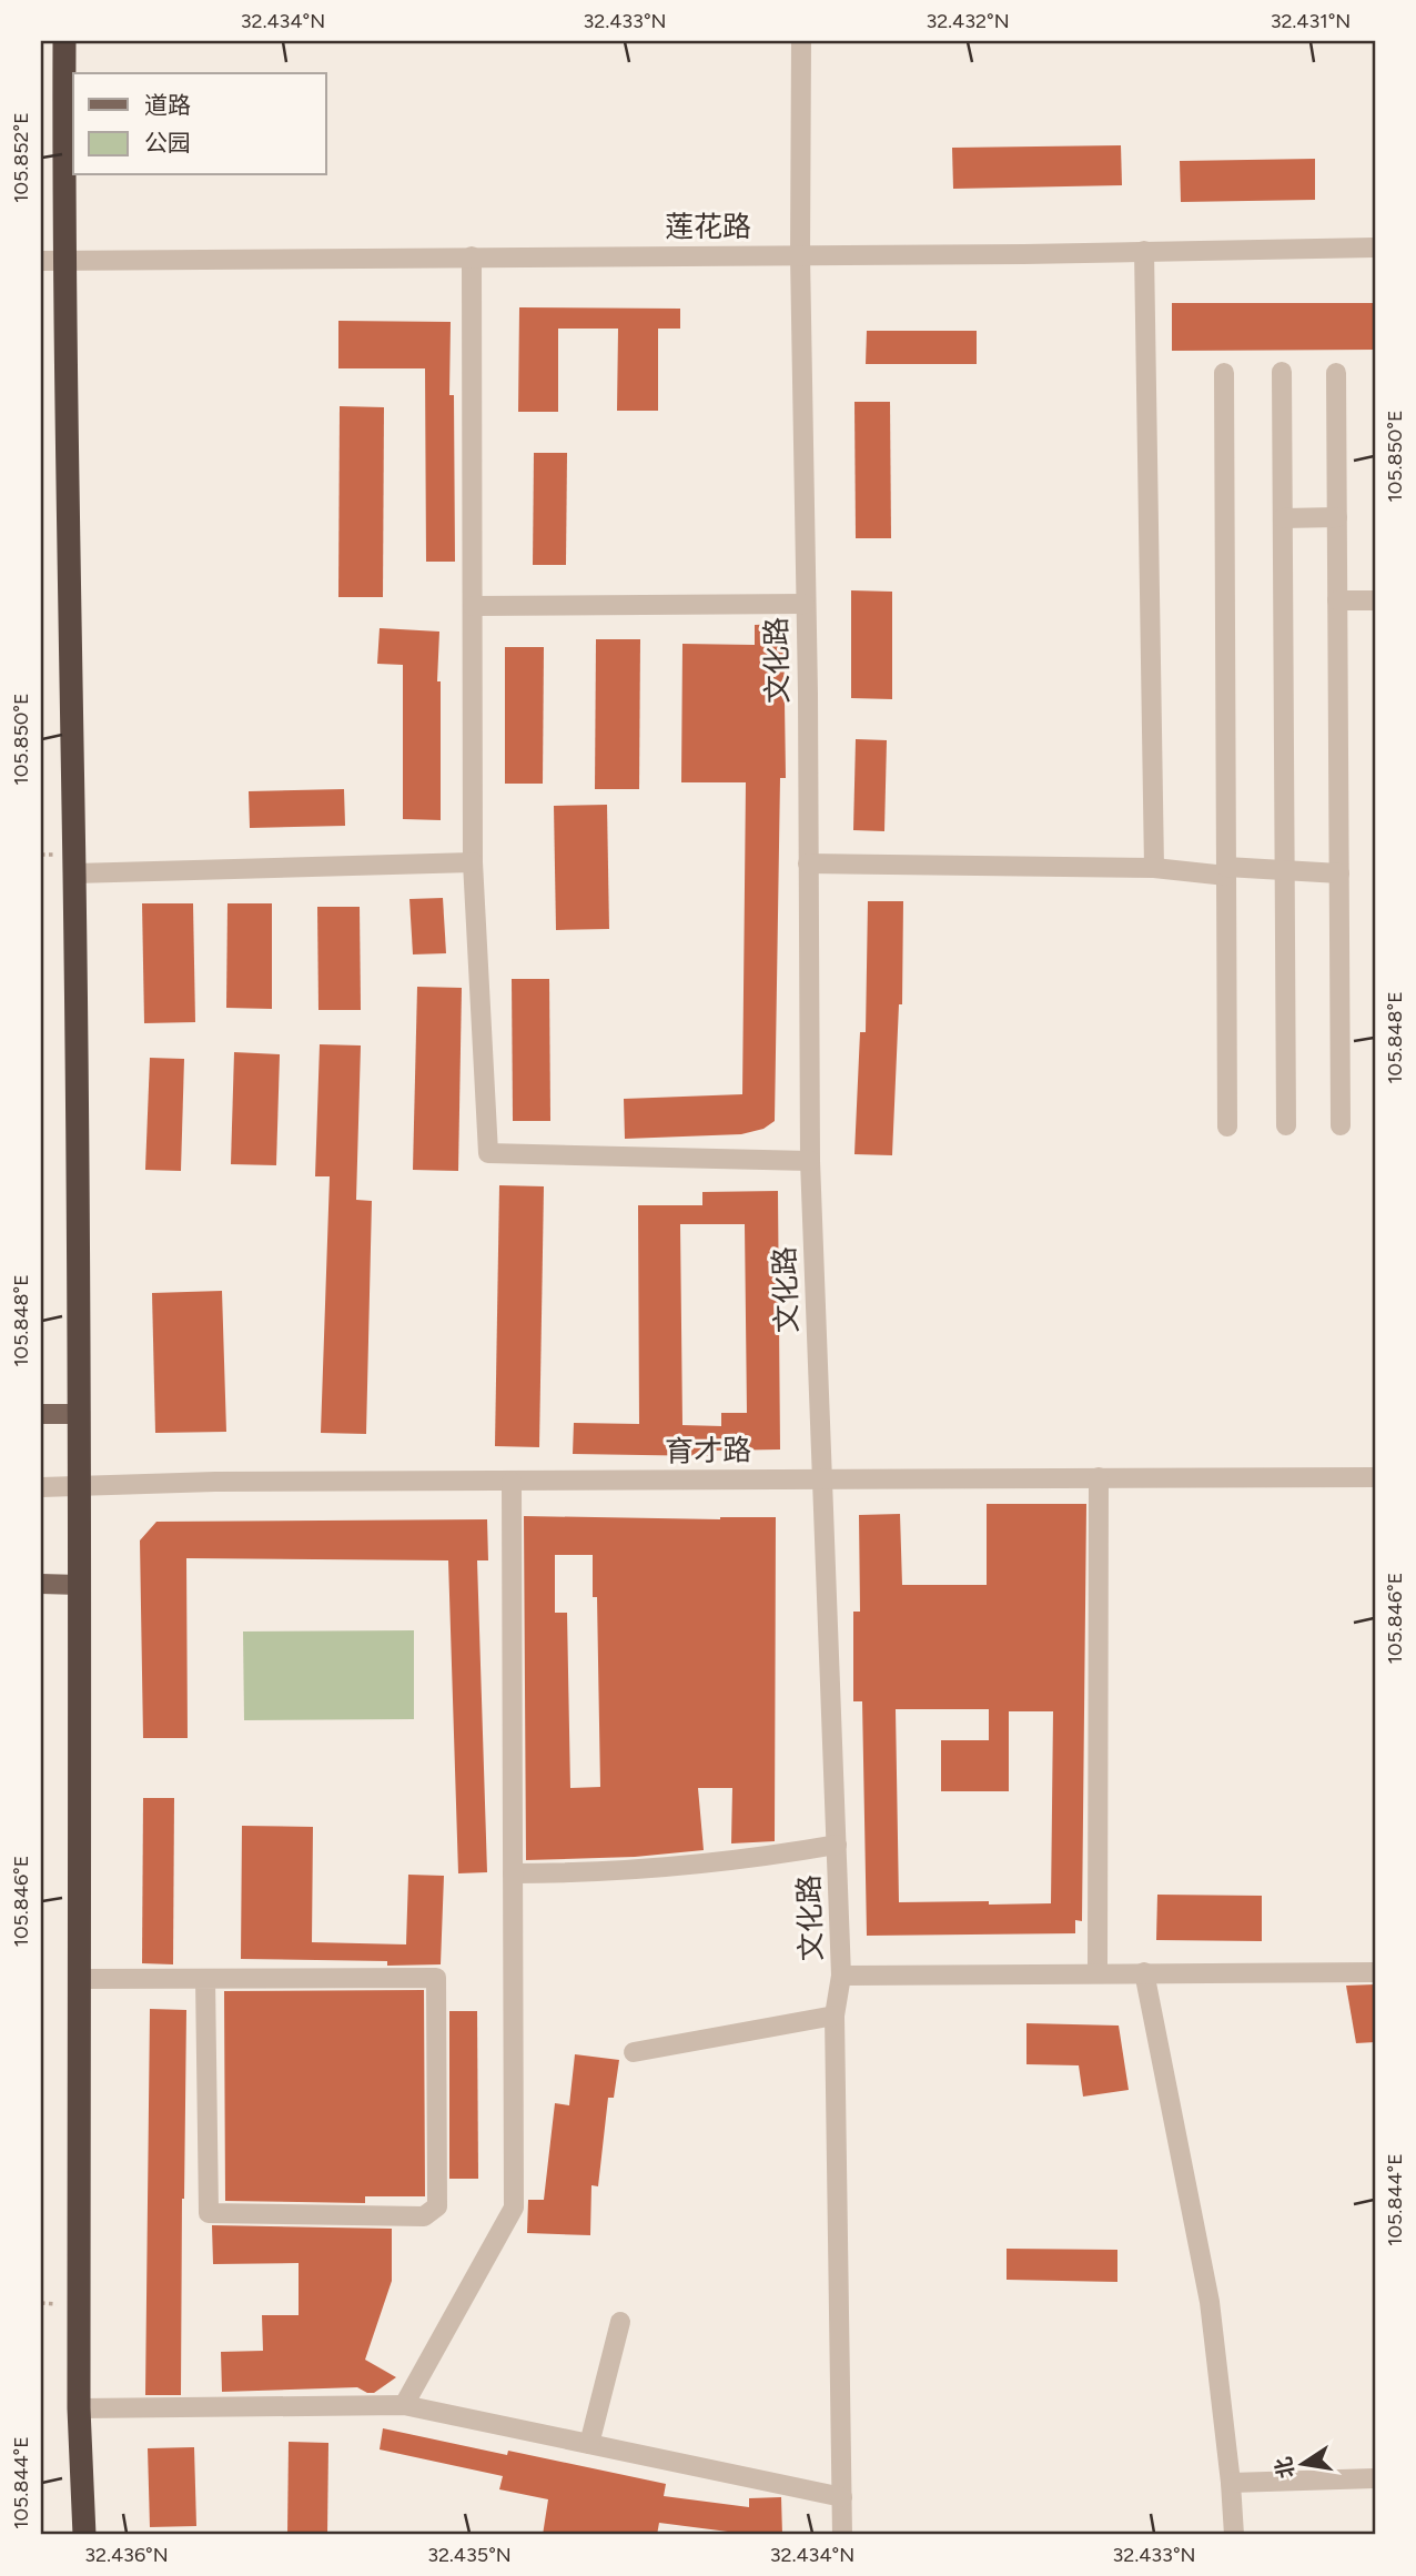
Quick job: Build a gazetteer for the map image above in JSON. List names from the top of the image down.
{
  "streets": {
    "street": ["莲花路", "文化路", "育才路"]
  },
  "crossings": [
    ["莲花路", "文化路"],
    ["文化路", "育才路"]
  ],
  "legend": ["道路", "公园"],
  "north": "left",
  "coordinates": [
    "32.434°N",
    "32.433°N",
    "32.432°N",
    "32.431°N",
    "105.852°E",
    "105.850°E",
    "105.848°E",
    "105.846°E",
    "105.844°E",
    "32.436°N",
    "32.435°N"
  ]
}
